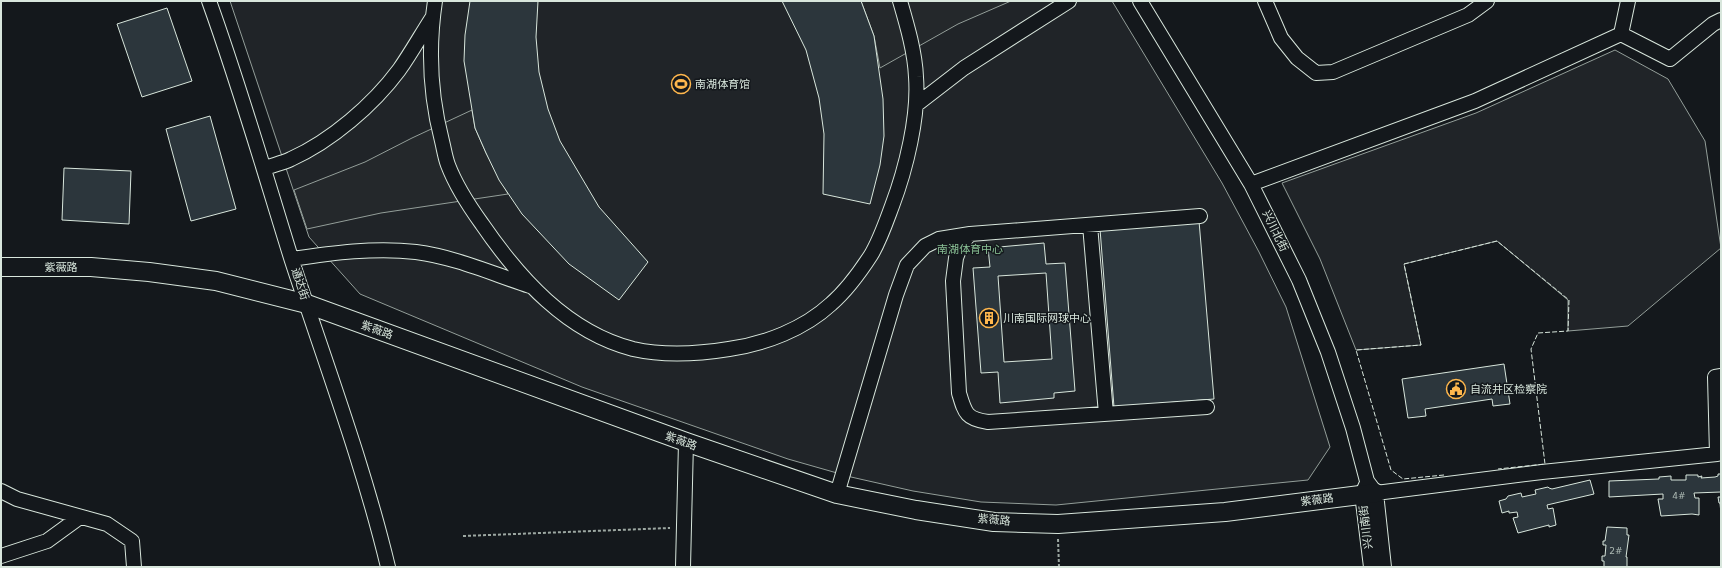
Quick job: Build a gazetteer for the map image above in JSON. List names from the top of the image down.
{
  "streets": {
    "main road": ["紫薇路"],
    "street": ["兴川北街", "通达街", "兴川南街"]
  },
  "crossings": [
    ["兴川北街", "紫薇路"],
    ["兴川北街", "兴川南街"],
    ["紫薇路", "通达街"],
    ["紫薇路", "兴川南街"]
  ],
  "parks": ["南湖体育中心"],
  "places": {
    "sports": ["南湖体育馆"],
    "building": ["川南国际网球中心"],
    "public building": ["自流井区检察院"]
  },
  "house_numbers": ["4#", "2#"]
}
